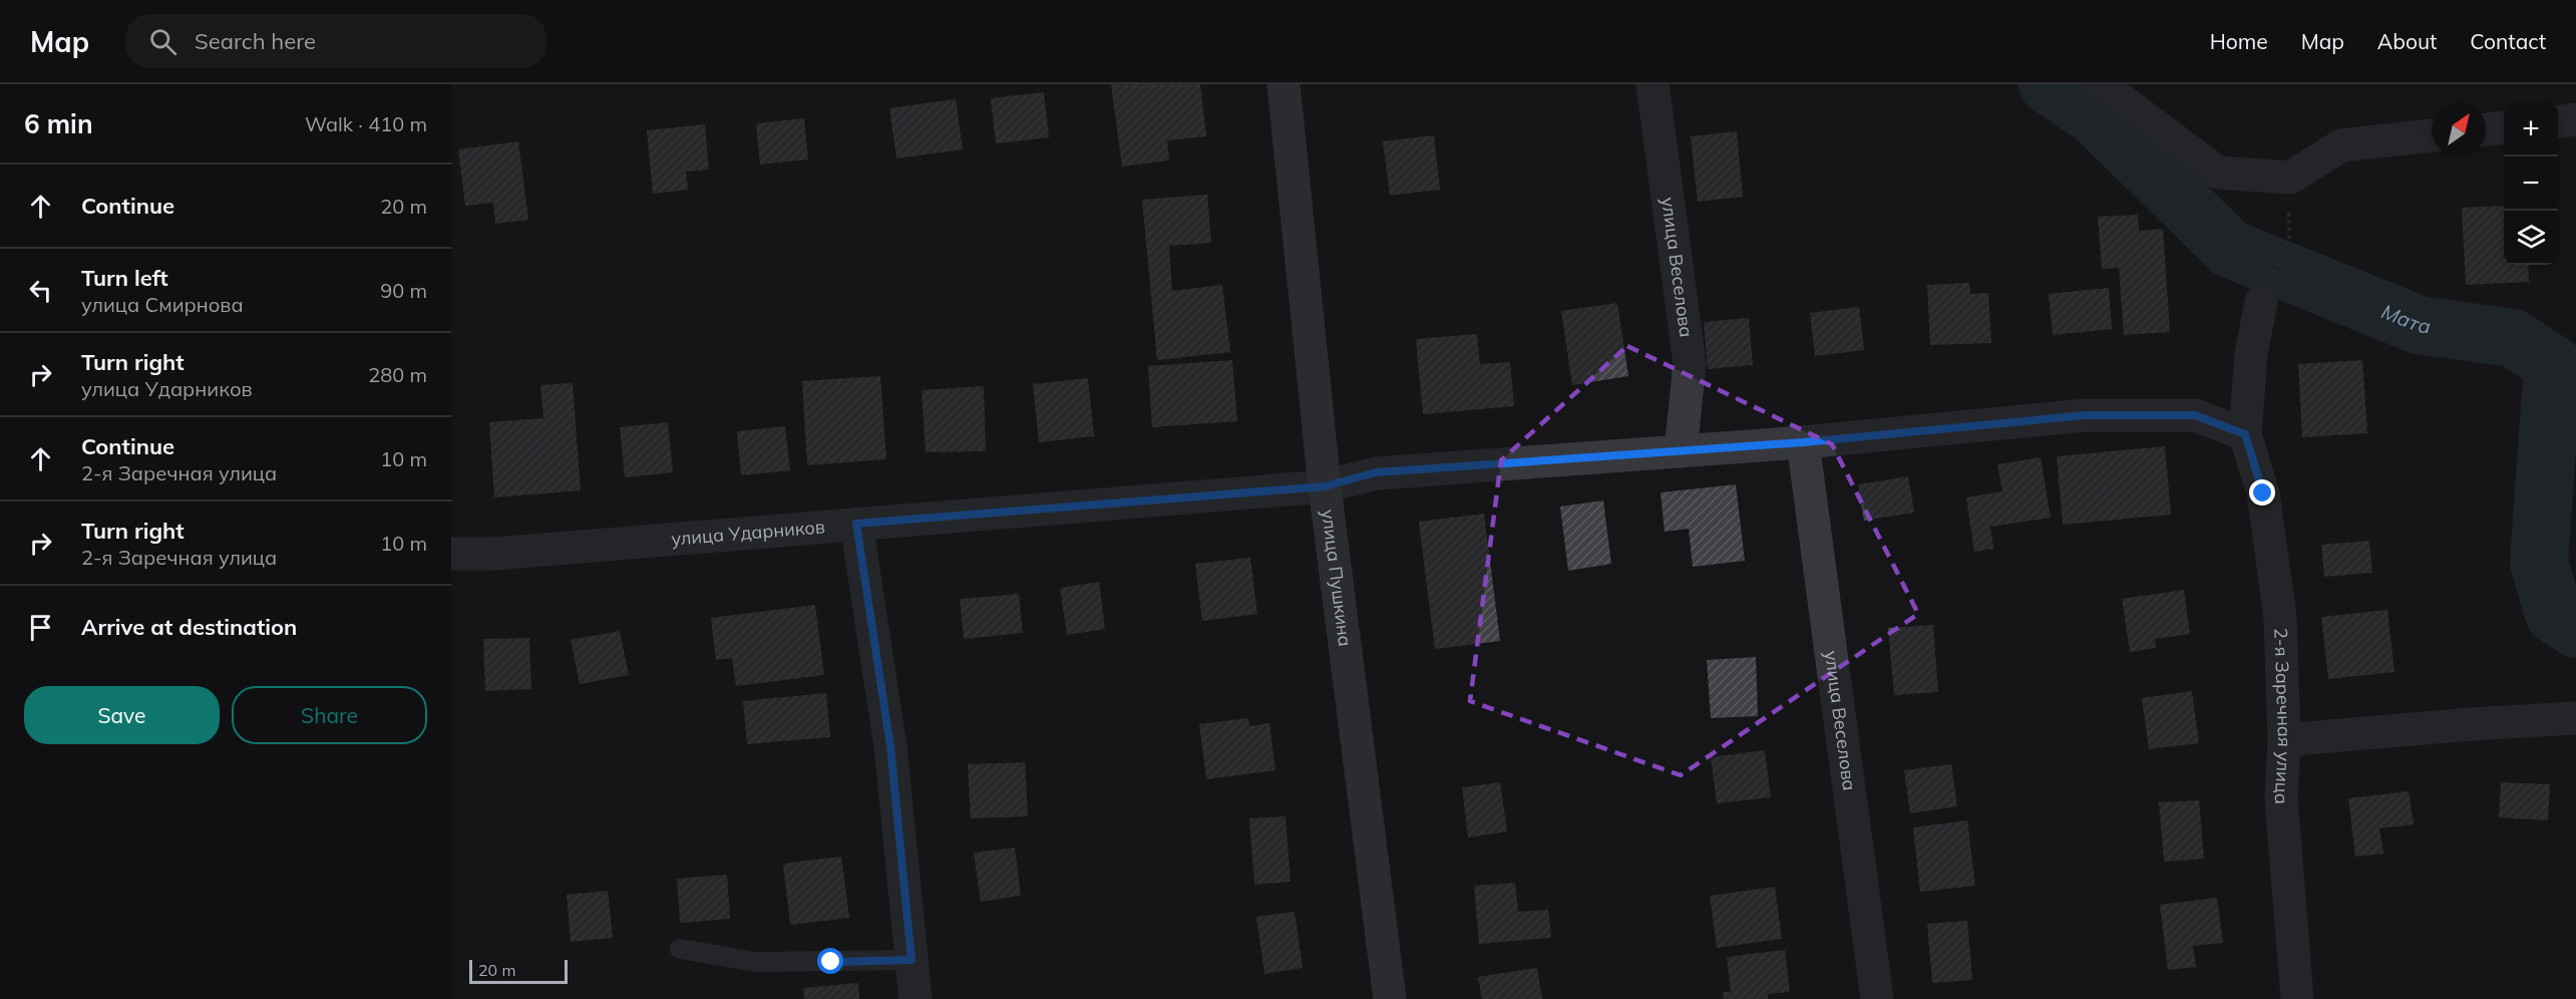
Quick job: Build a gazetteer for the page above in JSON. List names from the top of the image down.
{
  "streets": {
    "street": [
      "улица Веселова",
      "улица Ударников",
      "улица Пушкина",
      "2-я Заречная улица"
    ]
  },
  "crossings": [
    ["улица Веселова", "улица Ударников"],
    ["улица Ударников", "улица Пушкина"],
    ["улица Ударников", "2-я Заречная улица"]
  ],
  "water": ["Мата"],
  "scale_bar": "20 m",
  "north": "top right",
  "page": {
    "header": "Map",
    "search": "Search here",
    "nav": [
      "Home",
      "Map",
      "About",
      "Contact"
    ],
    "heading": ["6 min", "Walk · 410 m"],
    "map_buttons": ["+", "−"],
    "list": [
      ["Continue", "20 m"],
      ["Turn left", "улица Смирнова", "90 m"],
      ["Turn right", "улица Ударников", "280 m"],
      ["Continue", "2-я Заречная улица", "10 m"],
      ["Turn right", "2-я Заречная улица", "10 m"],
      "Arrive at destination"
    ],
    "buttons": ["Save", "Share"],
    "scale": "20 m"
  }
}
